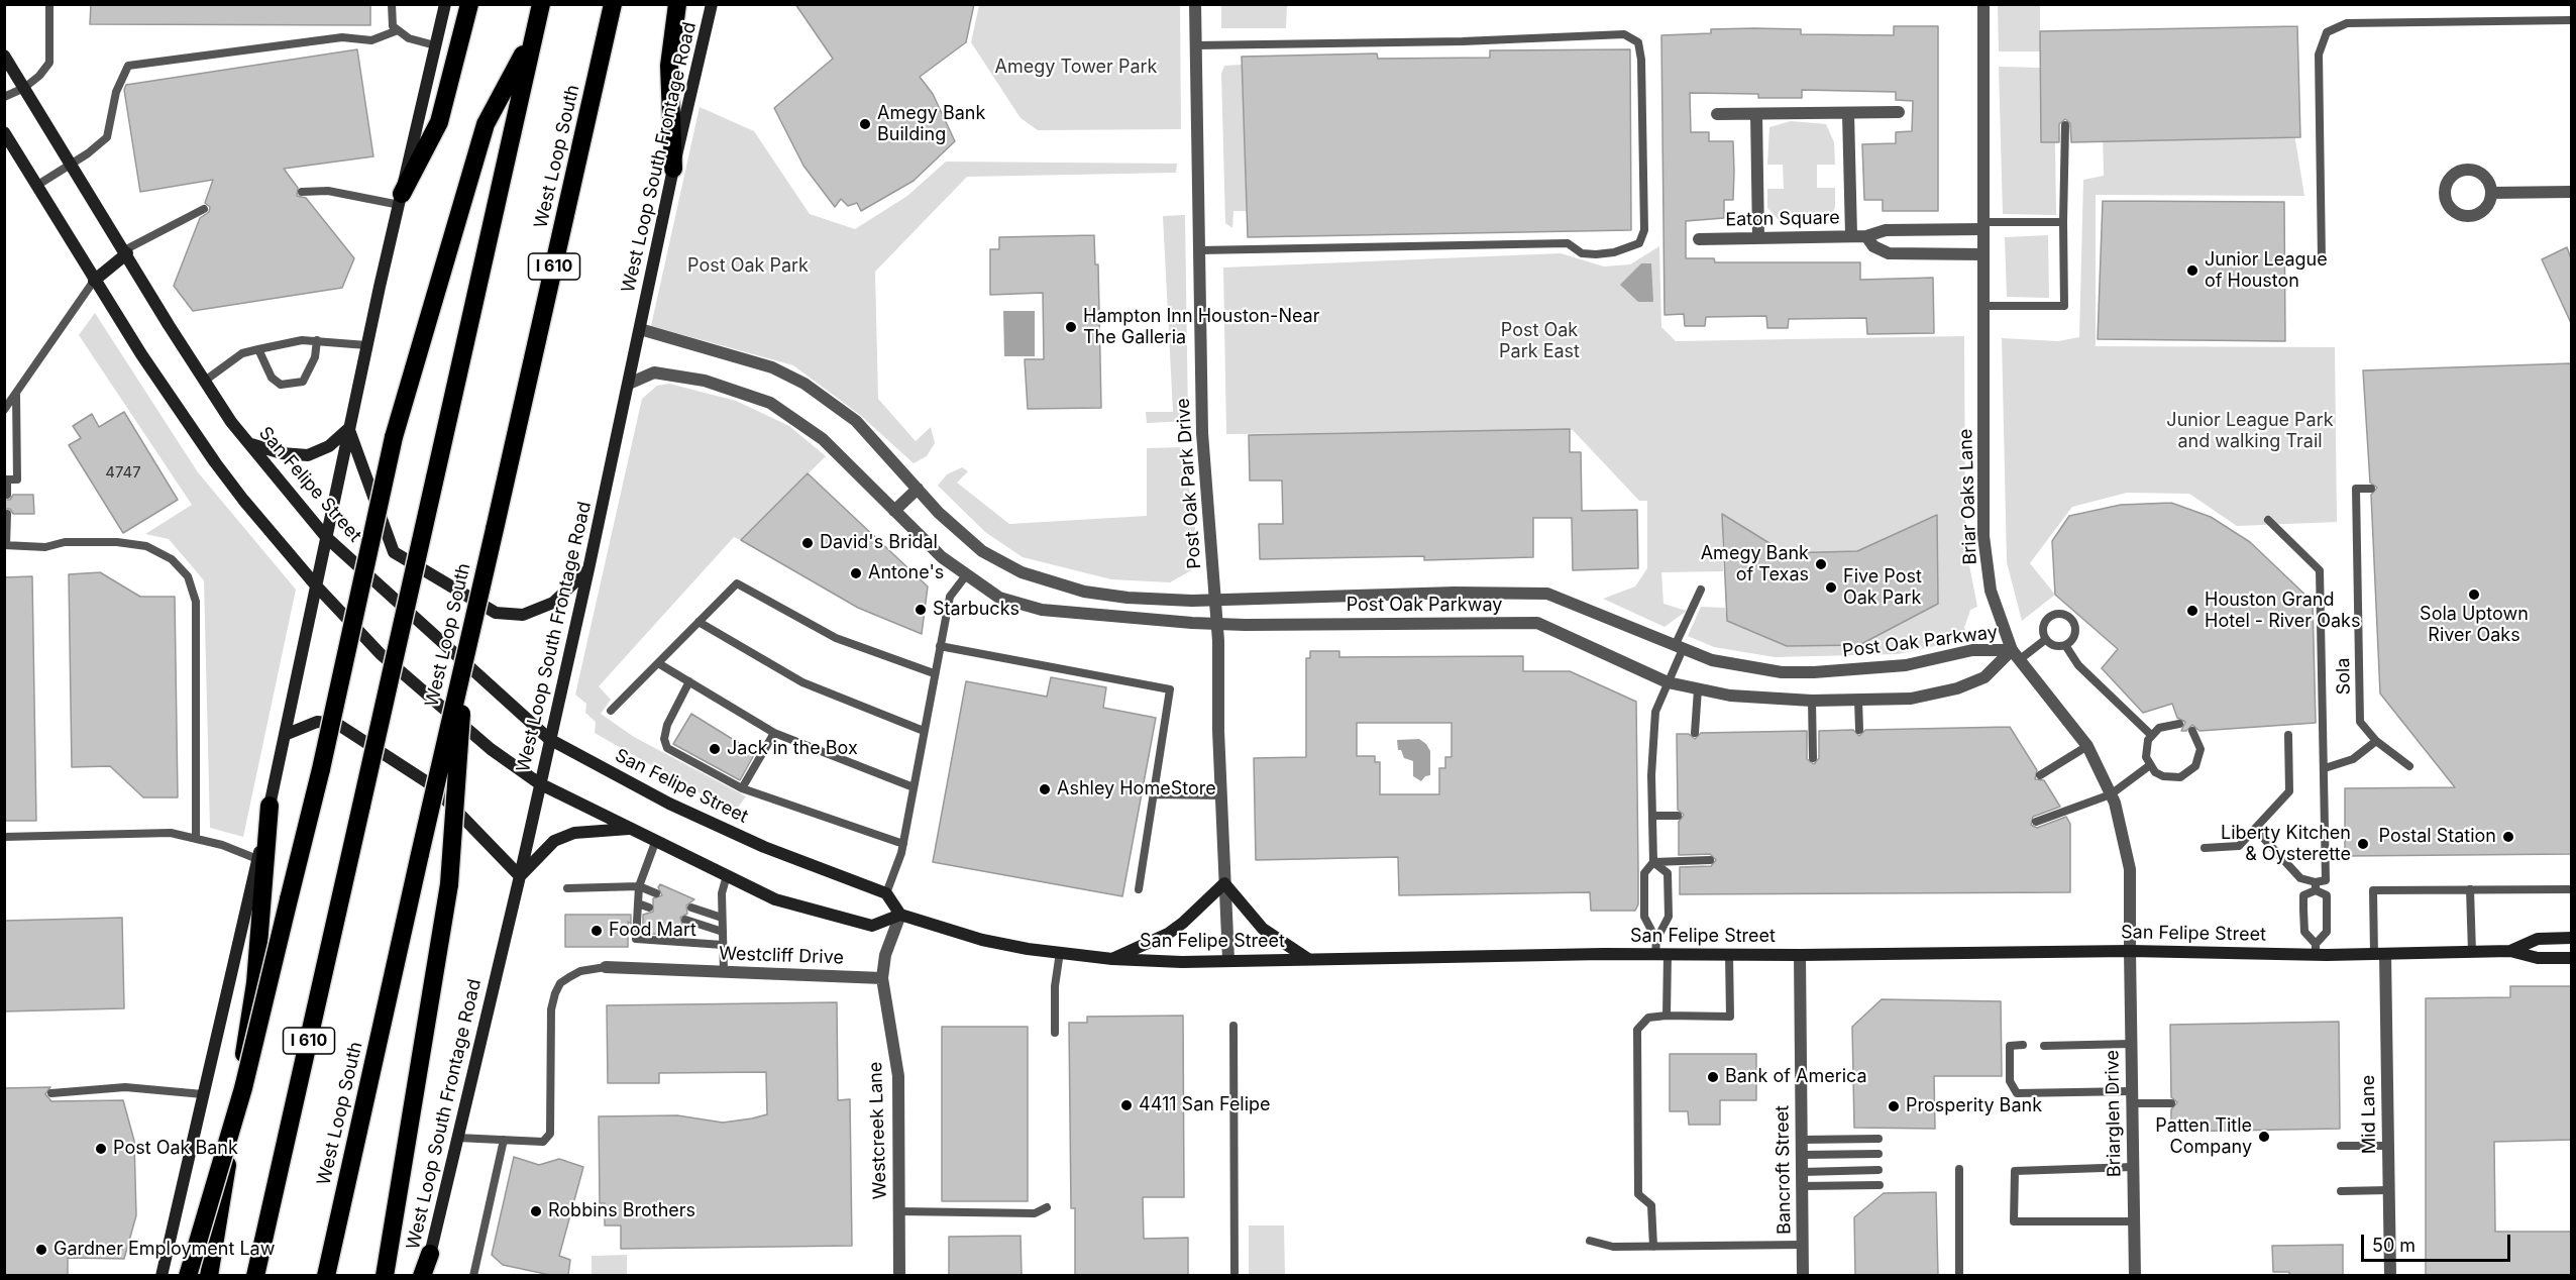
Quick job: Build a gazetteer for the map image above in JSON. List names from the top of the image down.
{
  "streets": {
    "highway": ["West Loop South", "I 610"],
    "main road": ["West Loop South Frontage Road", "San Felipe Street"],
    "street": [
      "Eaton Square",
      "Post Oak Park Drive",
      "Briar Oaks Lane",
      "Post Oak Parkway",
      "Westcliff Drive",
      "Briarglen Drive",
      "Mid Lane",
      "Westcreek Lane",
      "Bancroft Street"
    ],
    "lane": ["Sola"]
  },
  "crossings": [
    ["West Loop South Frontage Road", "San Felipe Street"],
    ["West Loop South Frontage Road", "Post Oak Parkway"],
    ["Eaton Square", "Briar Oaks Lane"],
    ["Post Oak Park Drive", "San Felipe Street"],
    ["Post Oak Park Drive", "Post Oak Parkway"],
    ["San Felipe Street", "Briar Oaks Lane"],
    ["San Felipe Street", "Briarglen Drive"],
    ["San Felipe Street", "Mid Lane"],
    ["San Felipe Street", "Westcreek Lane"],
    ["San Felipe Street", "Bancroft Street"],
    ["Briar Oaks Lane", "Post Oak Parkway"],
    ["Briar Oaks Lane", "Briarglen Drive"],
    ["Westcliff Drive", "Westcreek Lane"]
  ],
  "parks": [
    "Amegy Tower Park",
    "Post Oak Park",
    "Post Oak Park East",
    "Junior League Park and walking Trail"
  ],
  "places": [
    "Amegy Bank Building",
    "Junior League of Houston",
    "Hampton Inn Houston-Near The Galleria",
    "David's Bridal",
    "Amegy Bank of Texas",
    "Antone's",
    "Five Post Oak Park",
    "Sola Uptown River Oaks",
    "Starbucks",
    "Houston Grand Hotel - River Oaks",
    "Jack in the Box",
    "Ashley HomeStore",
    "Postal Station",
    "Liberty Kitchen & Oysterette",
    "Food Mart",
    "Bank of America",
    "4411 San Felipe",
    "Prosperity Bank",
    "Patten Title Company",
    "Post Oak Bank",
    "Robbins Brothers",
    "Gardner Employment Law"
  ],
  "house_numbers": ["4747"],
  "scale_bar": "50 m"
}
